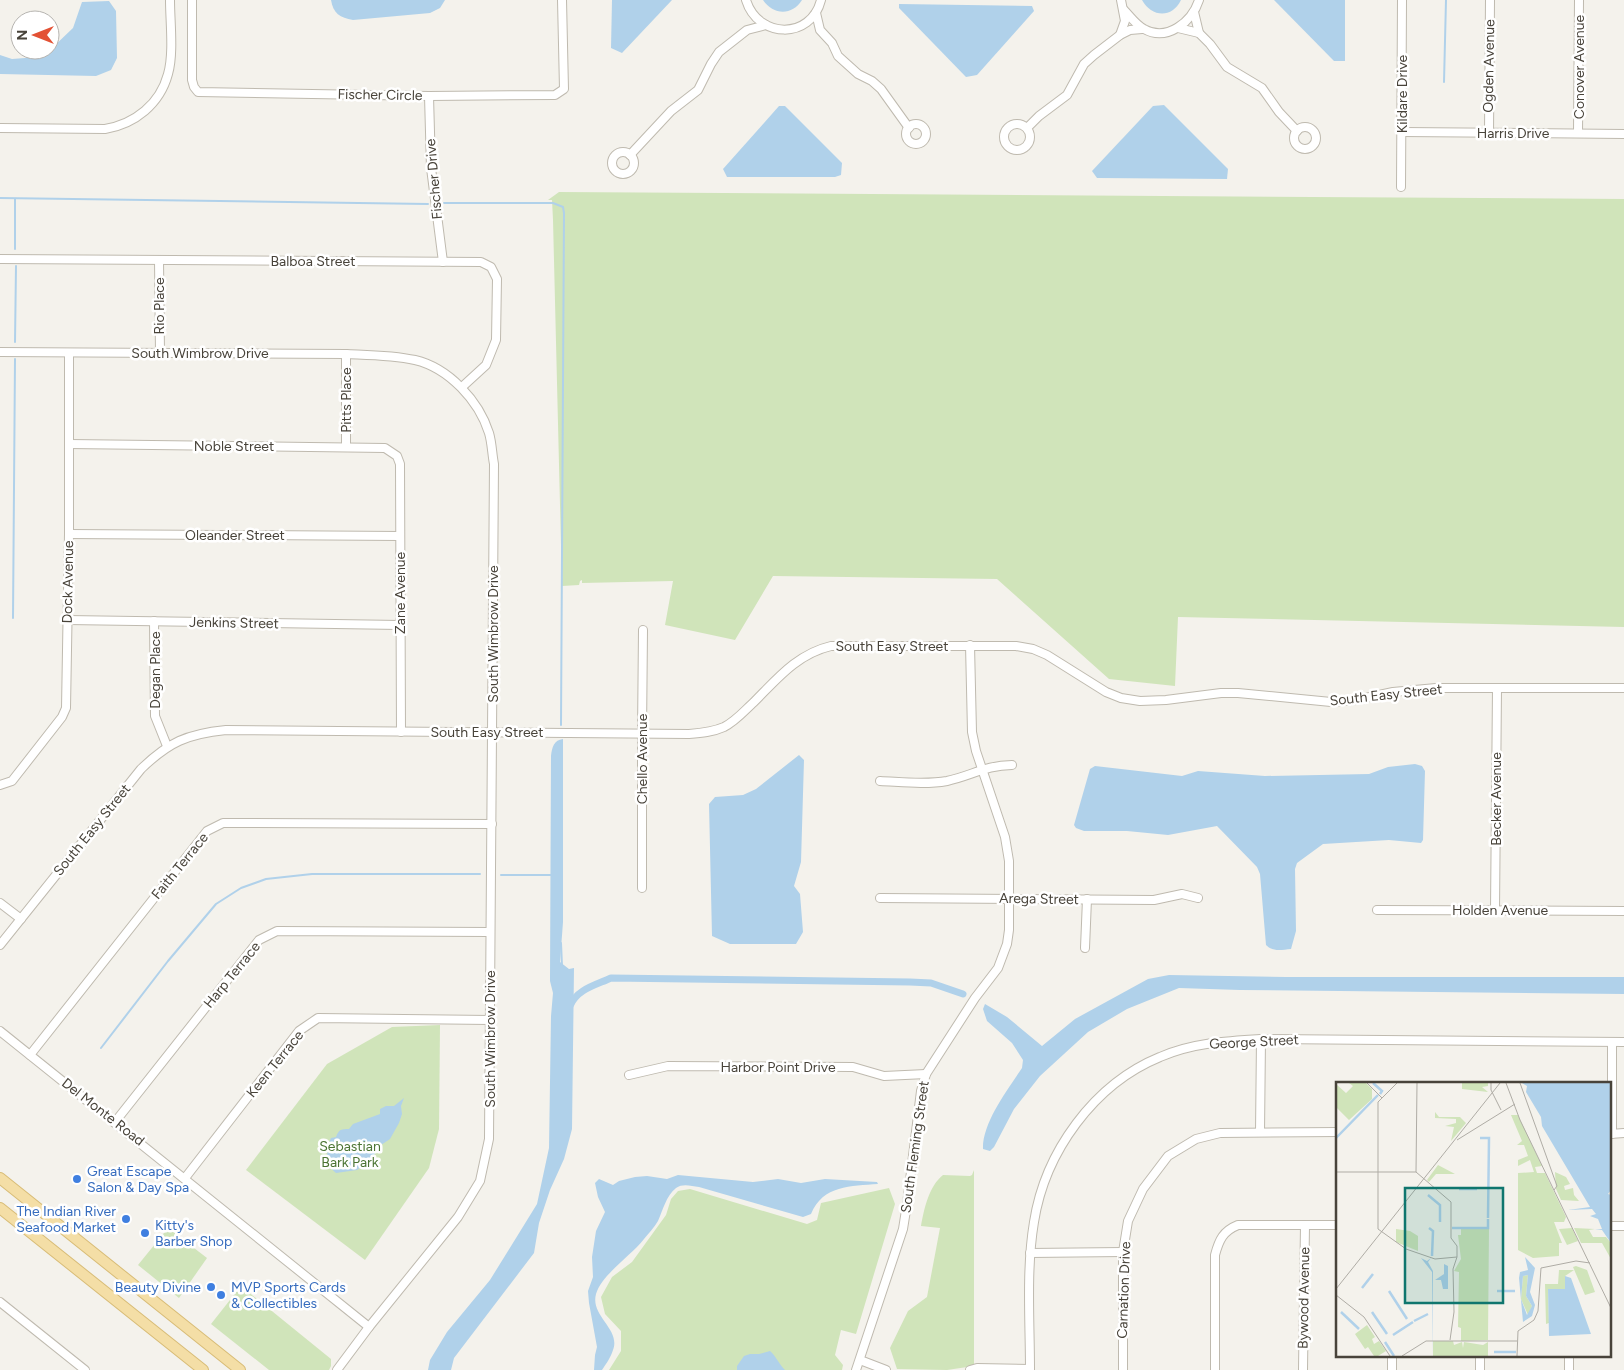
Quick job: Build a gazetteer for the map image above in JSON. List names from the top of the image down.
{
  "streets": {
    "street": [
      "Ogden Avenue",
      "Conover Avenue",
      "Kildare Drive",
      "Fischer Circle",
      "Harris Drive",
      "Fischer Drive",
      "Balboa Street",
      "Rio Place",
      "South Wimbrow Drive",
      "Pitts Place",
      "Noble Street",
      "Oleander Street",
      "Dock Avenue",
      "Zane Avenue",
      "Jenkins Street",
      "South Easy Street",
      "Degan Place",
      "Chello Avenue",
      "Becker Avenue",
      "Faith Terrace",
      "Arega Street",
      "Holden Avenue",
      "Harp Terrace",
      "George Street",
      "Keen Terrace",
      "Harbor Point Drive",
      "Del Monte Road",
      "South Fleming Street",
      "Carnation Drive",
      "Bywood Avenue"
    ]
  },
  "crossings": [
    ["Ogden Avenue", "Harris Drive"],
    ["Conover Avenue", "Harris Drive"],
    ["Kildare Drive", "Harris Drive"],
    ["Fischer Circle", "Fischer Drive"],
    ["Fischer Drive", "Balboa Street"],
    ["Balboa Street", "Rio Place"],
    ["Balboa Street", "South Wimbrow Drive"],
    ["Rio Place", "South Wimbrow Drive"],
    ["South Wimbrow Drive", "Pitts Place"],
    ["South Wimbrow Drive", "Dock Avenue"],
    ["South Wimbrow Drive", "South Easy Street"],
    ["South Wimbrow Drive", "Faith Terrace"],
    ["South Wimbrow Drive", "Harp Terrace"],
    ["South Wimbrow Drive", "Keen Terrace"],
    ["South Wimbrow Drive", "Del Monte Road"],
    ["Pitts Place", "Noble Street"],
    ["Noble Street", "Dock Avenue"],
    ["Noble Street", "Zane Avenue"],
    ["Oleander Street", "Dock Avenue"],
    ["Oleander Street", "Zane Avenue"],
    ["Dock Avenue", "Jenkins Street"],
    ["Zane Avenue", "Jenkins Street"],
    ["Zane Avenue", "South Easy Street"],
    ["Jenkins Street", "Degan Place"],
    ["South Easy Street", "Degan Place"],
    ["South Easy Street", "Chello Avenue"],
    ["South Easy Street", "Becker Avenue"],
    ["South Easy Street", "South Fleming Street"],
    ["Becker Avenue", "Holden Avenue"],
    ["Faith Terrace", "Del Monte Road"],
    ["Arega Street", "South Fleming Street"],
    ["Harp Terrace", "Del Monte Road"],
    ["Keen Terrace", "Del Monte Road"],
    ["Harbor Point Drive", "South Fleming Street"]
  ],
  "parks": ["Sebastian Bark Park"],
  "places": [
    "Great Escape Salon & Day Spa",
    "The Indian River Seafood Market",
    "Kitty's Barber Shop",
    "Beauty Divine",
    "MVP Sports Cards & Collectibles"
  ],
  "north": "left"
}
